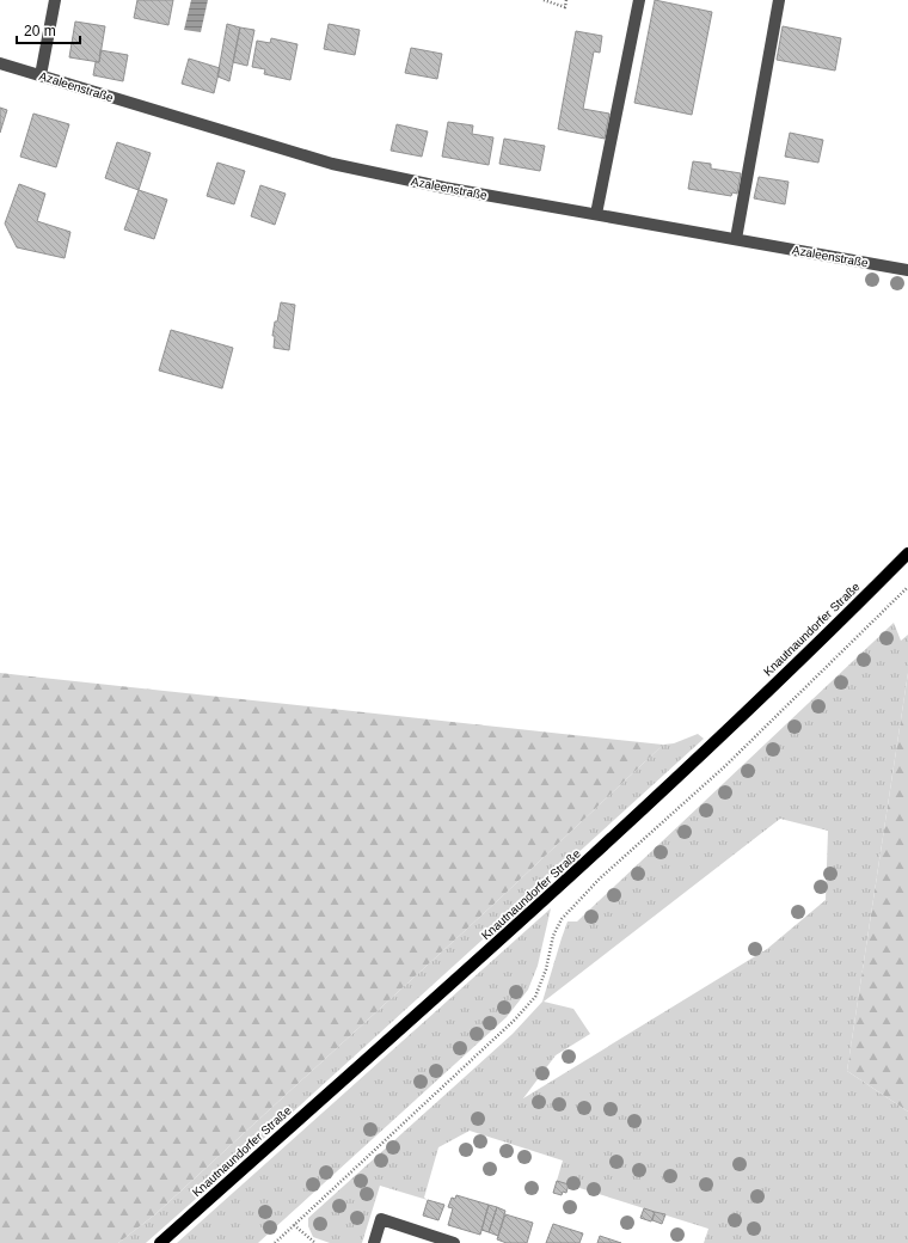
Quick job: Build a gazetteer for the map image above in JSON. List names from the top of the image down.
{
  "streets": {
    "main road": ["Knautnaundorfer Straße"],
    "street": ["Azaleenstraße"]
  },
  "scale_bar": "20 m"
}
